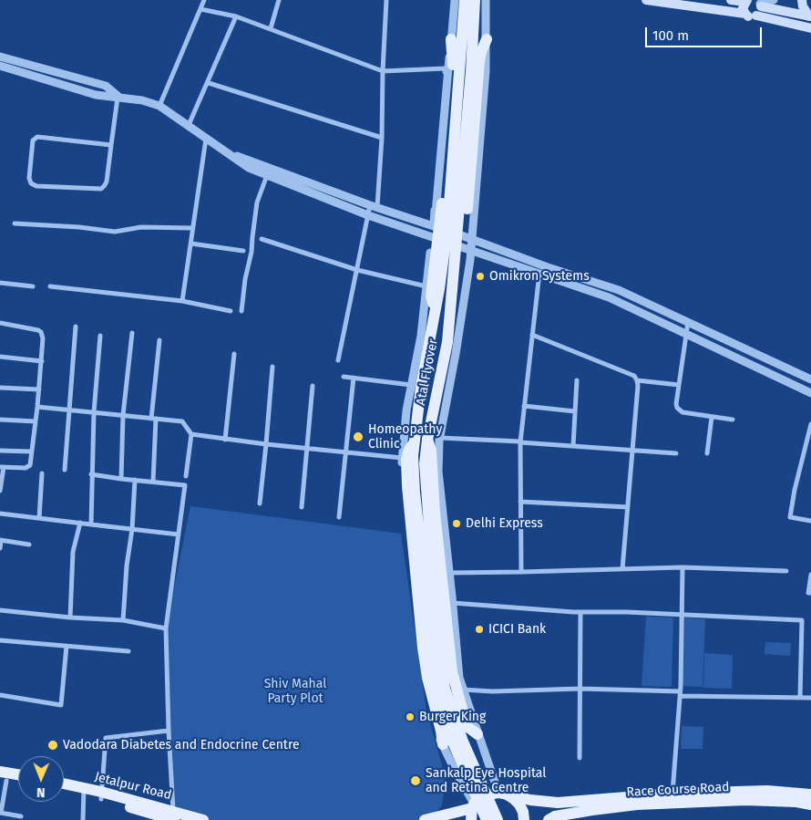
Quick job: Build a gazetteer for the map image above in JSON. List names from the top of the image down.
{
  "streets": {
    "main road": ["Atal Flyover", "Jetalpur Road", "Race Course Road"]
  },
  "parks": ["Shiv Mahal Party Plot"],
  "places": [
    "Omikron Systems",
    "Homeopathy Clinic",
    "Delhi Express",
    "ICICI Bank",
    "Burger King",
    "Vadodara Diabetes and Endocrine Centre",
    "Sankalp Eye Hospital and Retina Centre"
  ],
  "scale_bar": "100 m",
  "north": "bottom"
}
